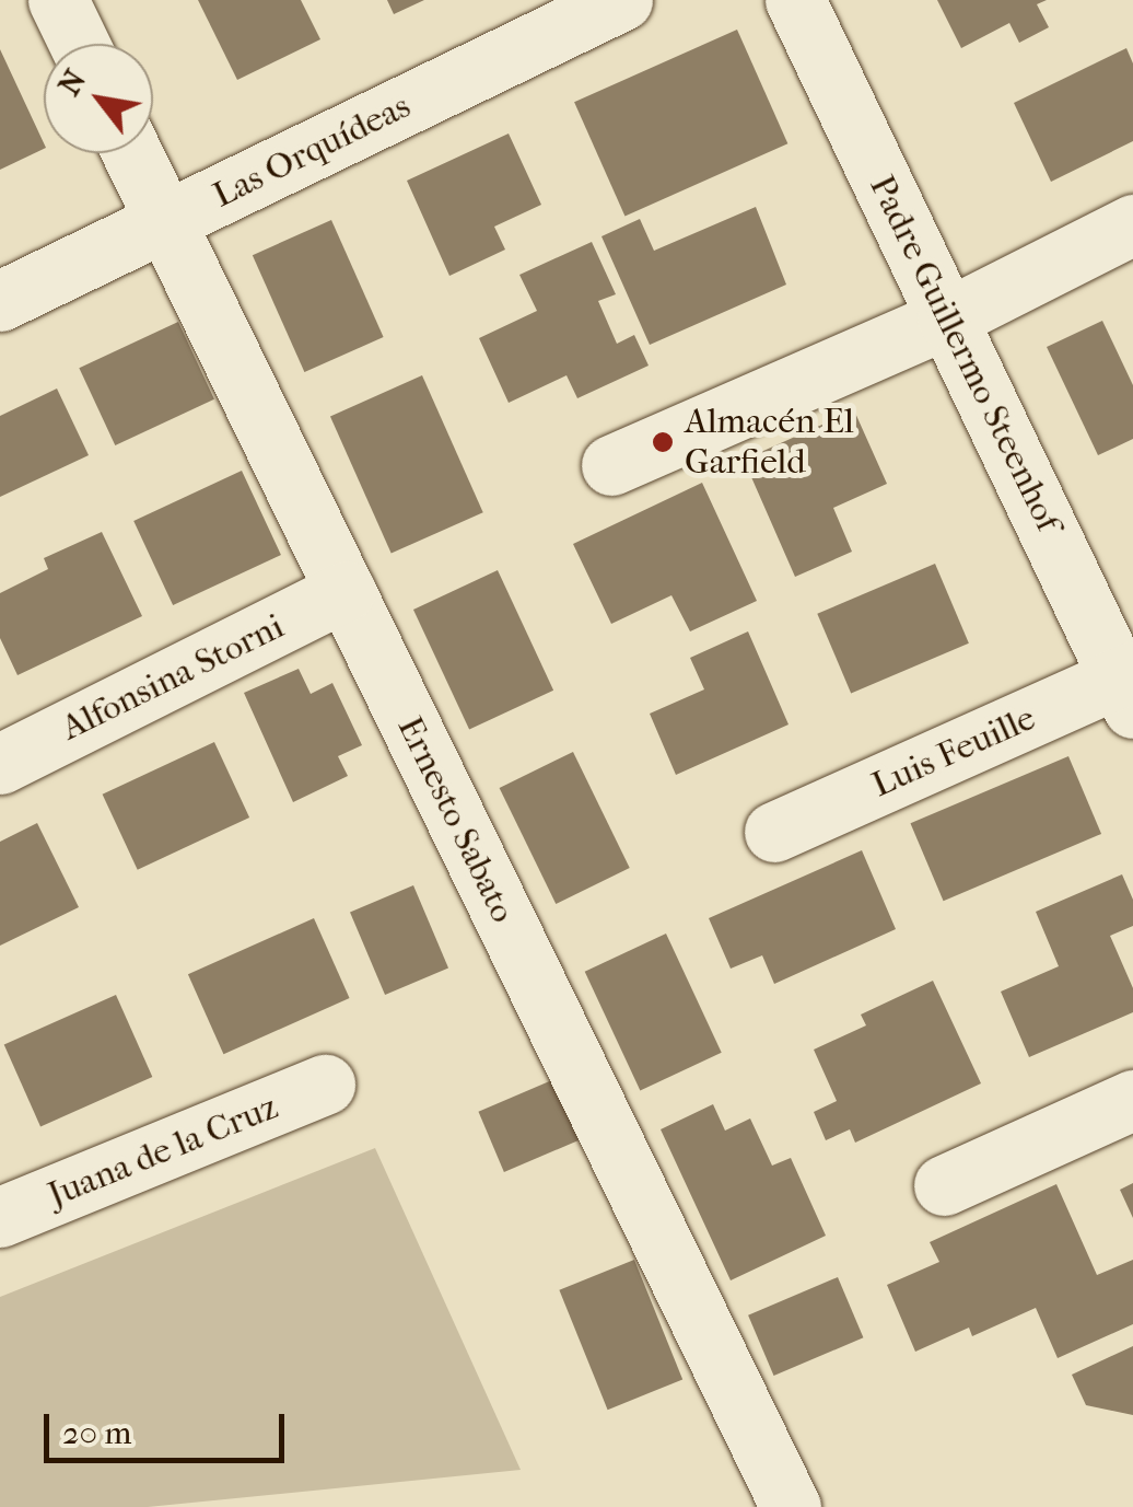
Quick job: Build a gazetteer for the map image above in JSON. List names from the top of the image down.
{
  "streets": {
    "street": [
      "Las Orquídeas",
      "Padre Guillermo Steenhof",
      "Alfonsina Storni",
      "Luis Feuille",
      "Ernesto Sabato",
      "Juana de la Cruz"
    ]
  },
  "crossings": [
    ["Las Orquídeas", "Ernesto Sabato"],
    ["Padre Guillermo Steenhof", "Luis Feuille"],
    ["Alfonsina Storni", "Ernesto Sabato"]
  ],
  "places": ["Almacén El Garfield"],
  "scale_bar": "20 m",
  "north": "top left"
}
